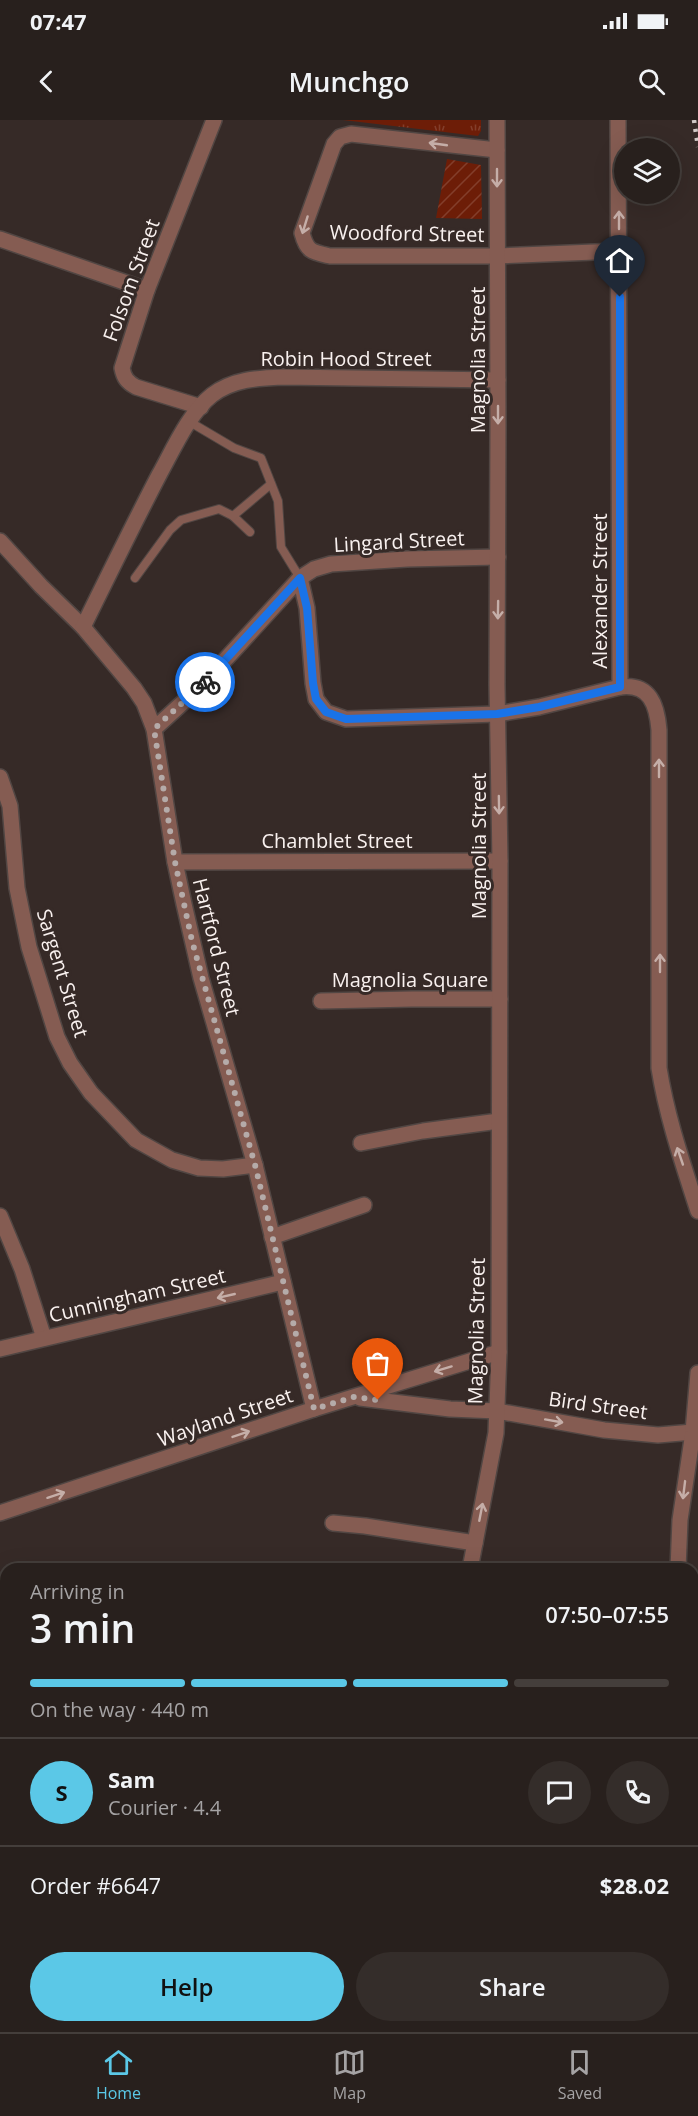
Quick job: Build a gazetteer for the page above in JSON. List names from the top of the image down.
{
  "streets": {
    "street": [
      "Woodford Street",
      "Folsom Street",
      "Robin Hood Street",
      "Magnolia Street",
      "Lingard Street",
      "Alexander Street",
      "Chamblet Street",
      "Hartford Street",
      "Sargent Street",
      "Magnolia Square",
      "Cunningham Street",
      "Bird Street",
      "Wayland Street"
    ]
  },
  "crossings": [
    ["Woodford Street", "Magnolia Street"],
    ["Folsom Street", "Robin Hood Street"],
    ["Robin Hood Street", "Magnolia Street"],
    ["Robin Hood Street", "Hartford Street"],
    ["Magnolia Street", "Lingard Street"],
    ["Magnolia Street", "Chamblet Street"],
    ["Magnolia Street", "Magnolia Square"],
    ["Magnolia Street", "Bird Street"],
    ["Magnolia Street", "Wayland Street"],
    ["Lingard Street", "Hartford Street"],
    ["Chamblet Street", "Hartford Street"],
    ["Hartford Street", "Sargent Street"],
    ["Hartford Street", "Cunningham Street"],
    ["Hartford Street", "Wayland Street"],
    ["Bird Street", "Wayland Street"]
  ],
  "one_way": ["Alexander Street", "Cunningham Street", "Bird Street"],
  "page": {
    "status": "07:47",
    "header": "Munchgo",
    "heading": ["3 min", "Arriving in", "07:50–07:55"],
    "panel": [
      "Sam",
      "Courier · 4.4",
      "Order #6647",
      "$28.02"
    ],
    "bar": "On the way · 440 m",
    "round": "S",
    "buttons": ["Help", "Share"],
    "tabs": ["Home", "Map", "Saved"]
  }
}
